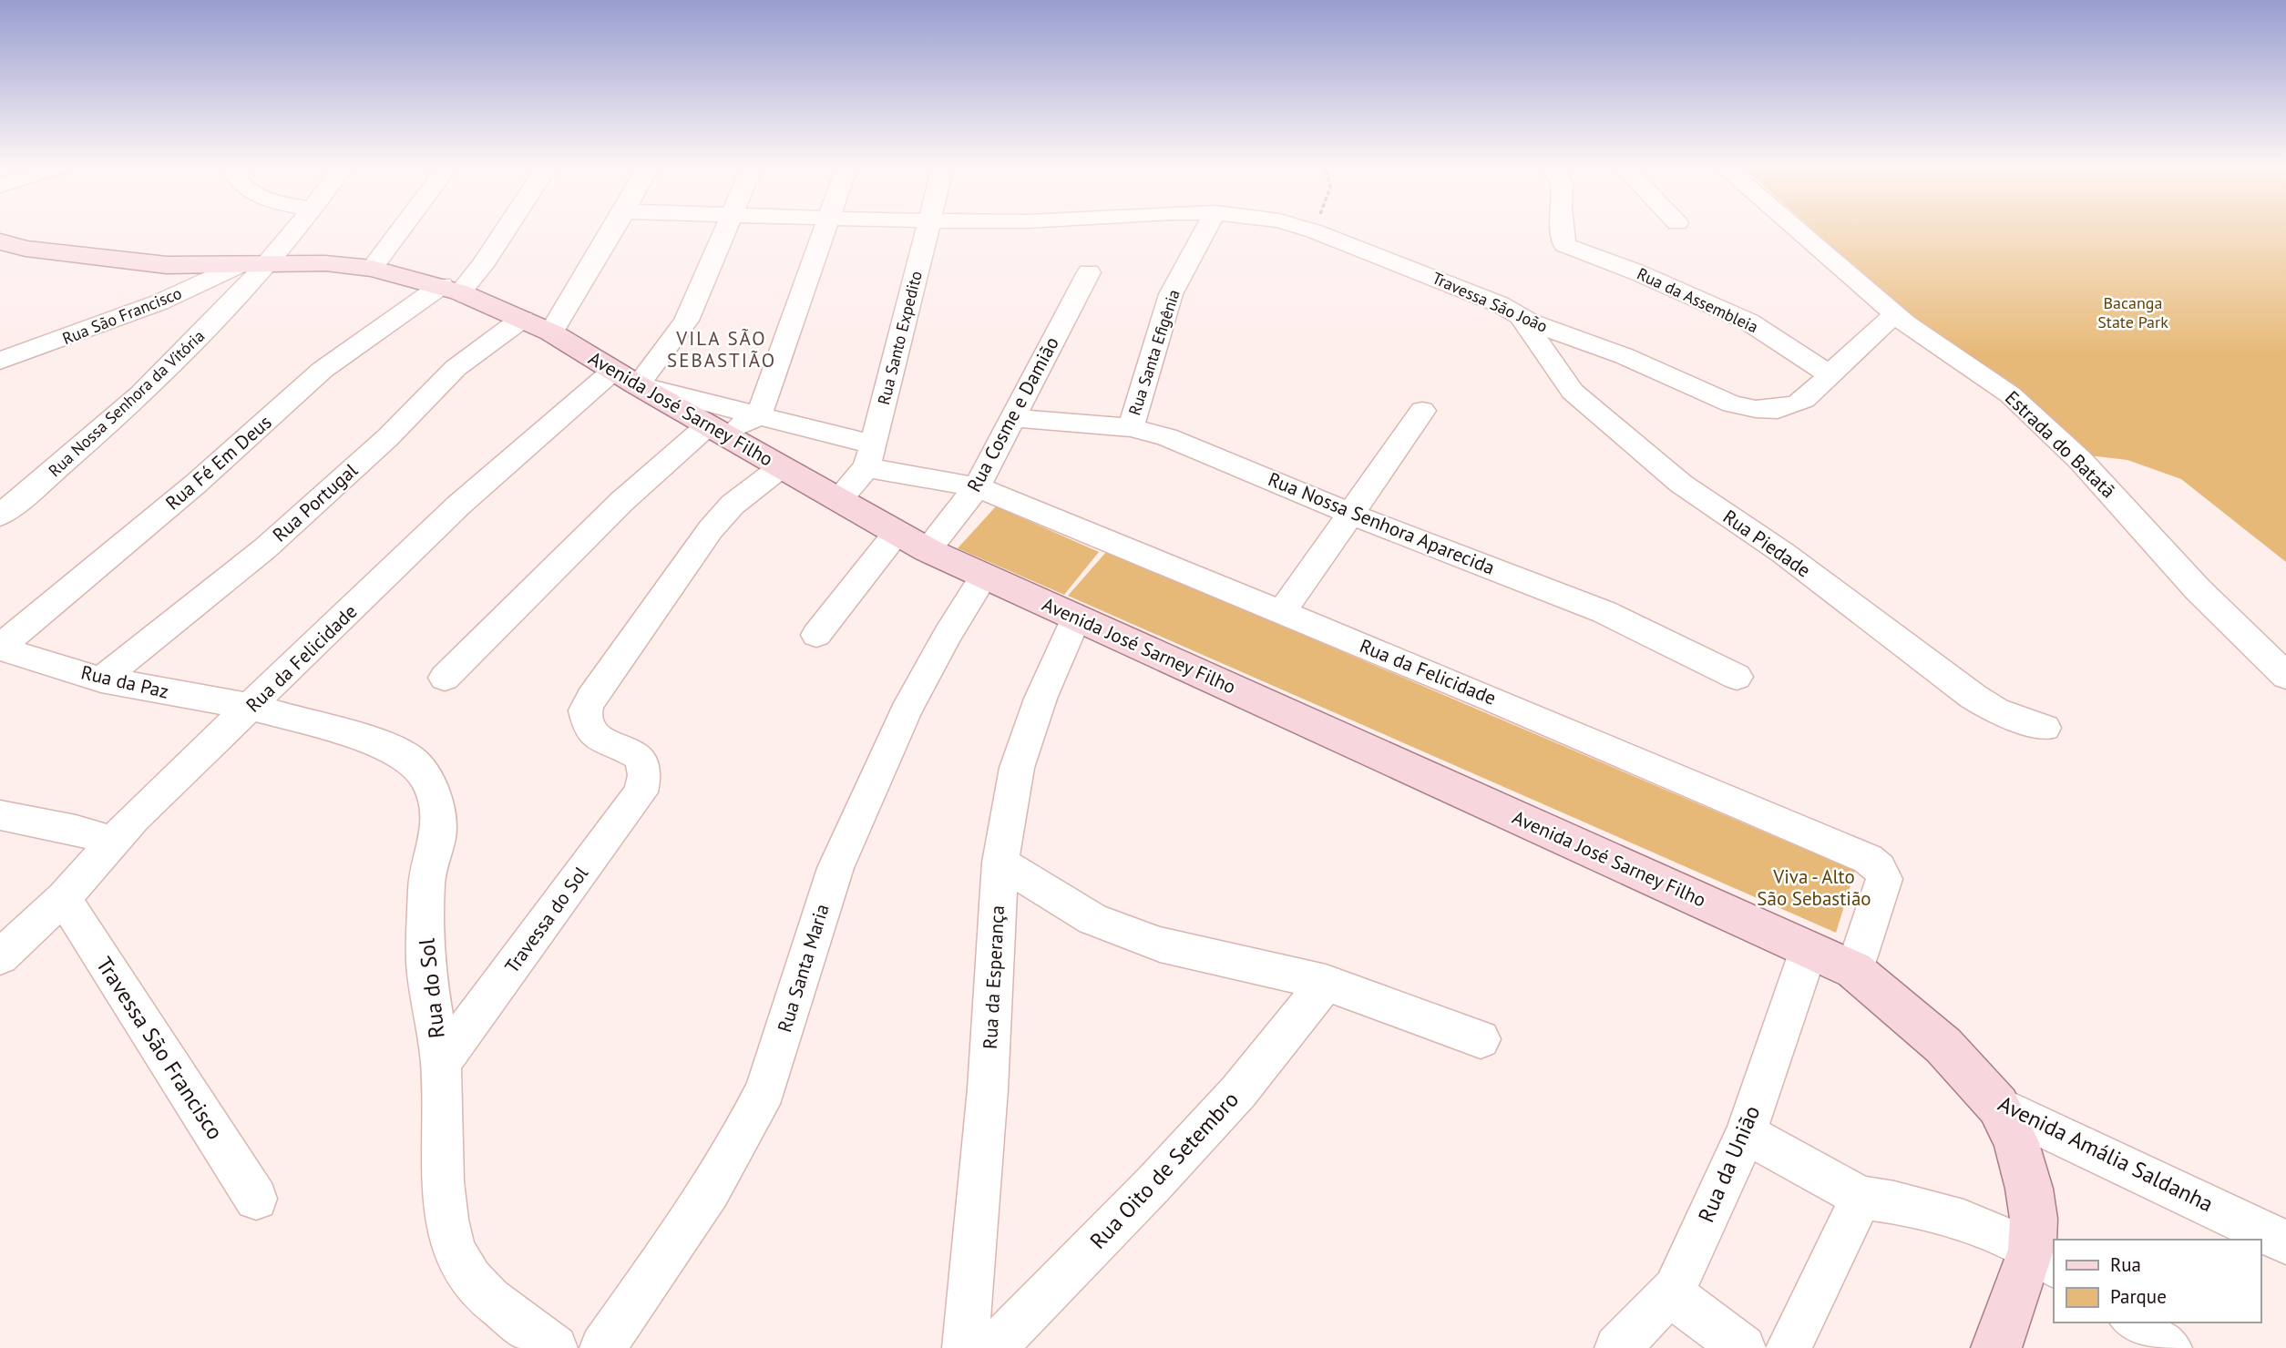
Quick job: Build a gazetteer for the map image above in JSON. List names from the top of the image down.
{
  "streets": {
    "main road": ["Avenida José Sarney Filho", "Avenida Amália Saldanha"],
    "street": [
      "Rua da Assembleia",
      "Travessa São João",
      "Rua São Francisco",
      "Rua Santo Expedito",
      "Rua Santa Efigênia",
      "Rua Nossa Senhora da Vitória",
      "Rua Cosme e Damião",
      "Estrada do Batatã",
      "Rua Fé Em Deus",
      "Rua Portugal",
      "Rua Nossa Senhora Aparecida",
      "Rua Piedade",
      "Rua da Felicidade",
      "Rua da Paz",
      "Travessa do Sol",
      "Rua Santa Maria",
      "Rua da Esperança",
      "Rua do Sol",
      "Travessa São Francisco",
      "Rua da União",
      "Rua Oito de Setembro"
    ]
  },
  "crossings": [
    ["Rua da Assembleia", "Travessa São João"],
    ["Travessa São João", "Estrada do Batatã"],
    ["Travessa São João", "Rua Piedade"],
    ["Rua São Francisco", "Avenida José Sarney Filho"],
    ["Rua Santo Expedito", "Avenida José Sarney Filho"],
    ["Rua Santo Expedito", "Rua da Felicidade"],
    ["Rua Santa Efigênia", "Rua Nossa Senhora Aparecida"],
    ["Rua Nossa Senhora da Vitória", "Avenida José Sarney Filho"],
    ["Avenida José Sarney Filho", "Rua Cosme e Damião"],
    ["Avenida José Sarney Filho", "Rua Fé Em Deus"],
    ["Avenida José Sarney Filho", "Rua Portugal"],
    ["Avenida José Sarney Filho", "Rua da Felicidade"],
    ["Avenida José Sarney Filho", "Travessa do Sol"],
    ["Avenida José Sarney Filho", "Rua Santa Maria"],
    ["Avenida José Sarney Filho", "Rua da Esperança"],
    ["Avenida José Sarney Filho", "Avenida Amália Saldanha"],
    ["Avenida José Sarney Filho", "Rua da União"],
    ["Rua Cosme e Damião", "Rua Nossa Senhora Aparecida"],
    ["Rua Cosme e Damião", "Rua da Felicidade"],
    ["Rua Fé Em Deus", "Rua da Paz"],
    ["Rua Portugal", "Rua da Paz"],
    ["Rua da Felicidade", "Rua da Paz"],
    ["Rua da Felicidade", "Rua do Sol"],
    ["Rua da Felicidade", "Travessa São Francisco"],
    ["Rua da Felicidade", "Avenida Amália Saldanha"],
    ["Rua da Paz", "Rua do Sol"],
    ["Travessa do Sol", "Rua do Sol"]
  ],
  "districts": ["VILA SÃO SEBASTIÃO"],
  "parks": ["Bacanga State Park", "Viva - Alto São Sebastião"],
  "legend": ["Rua", "Parque"]
}
